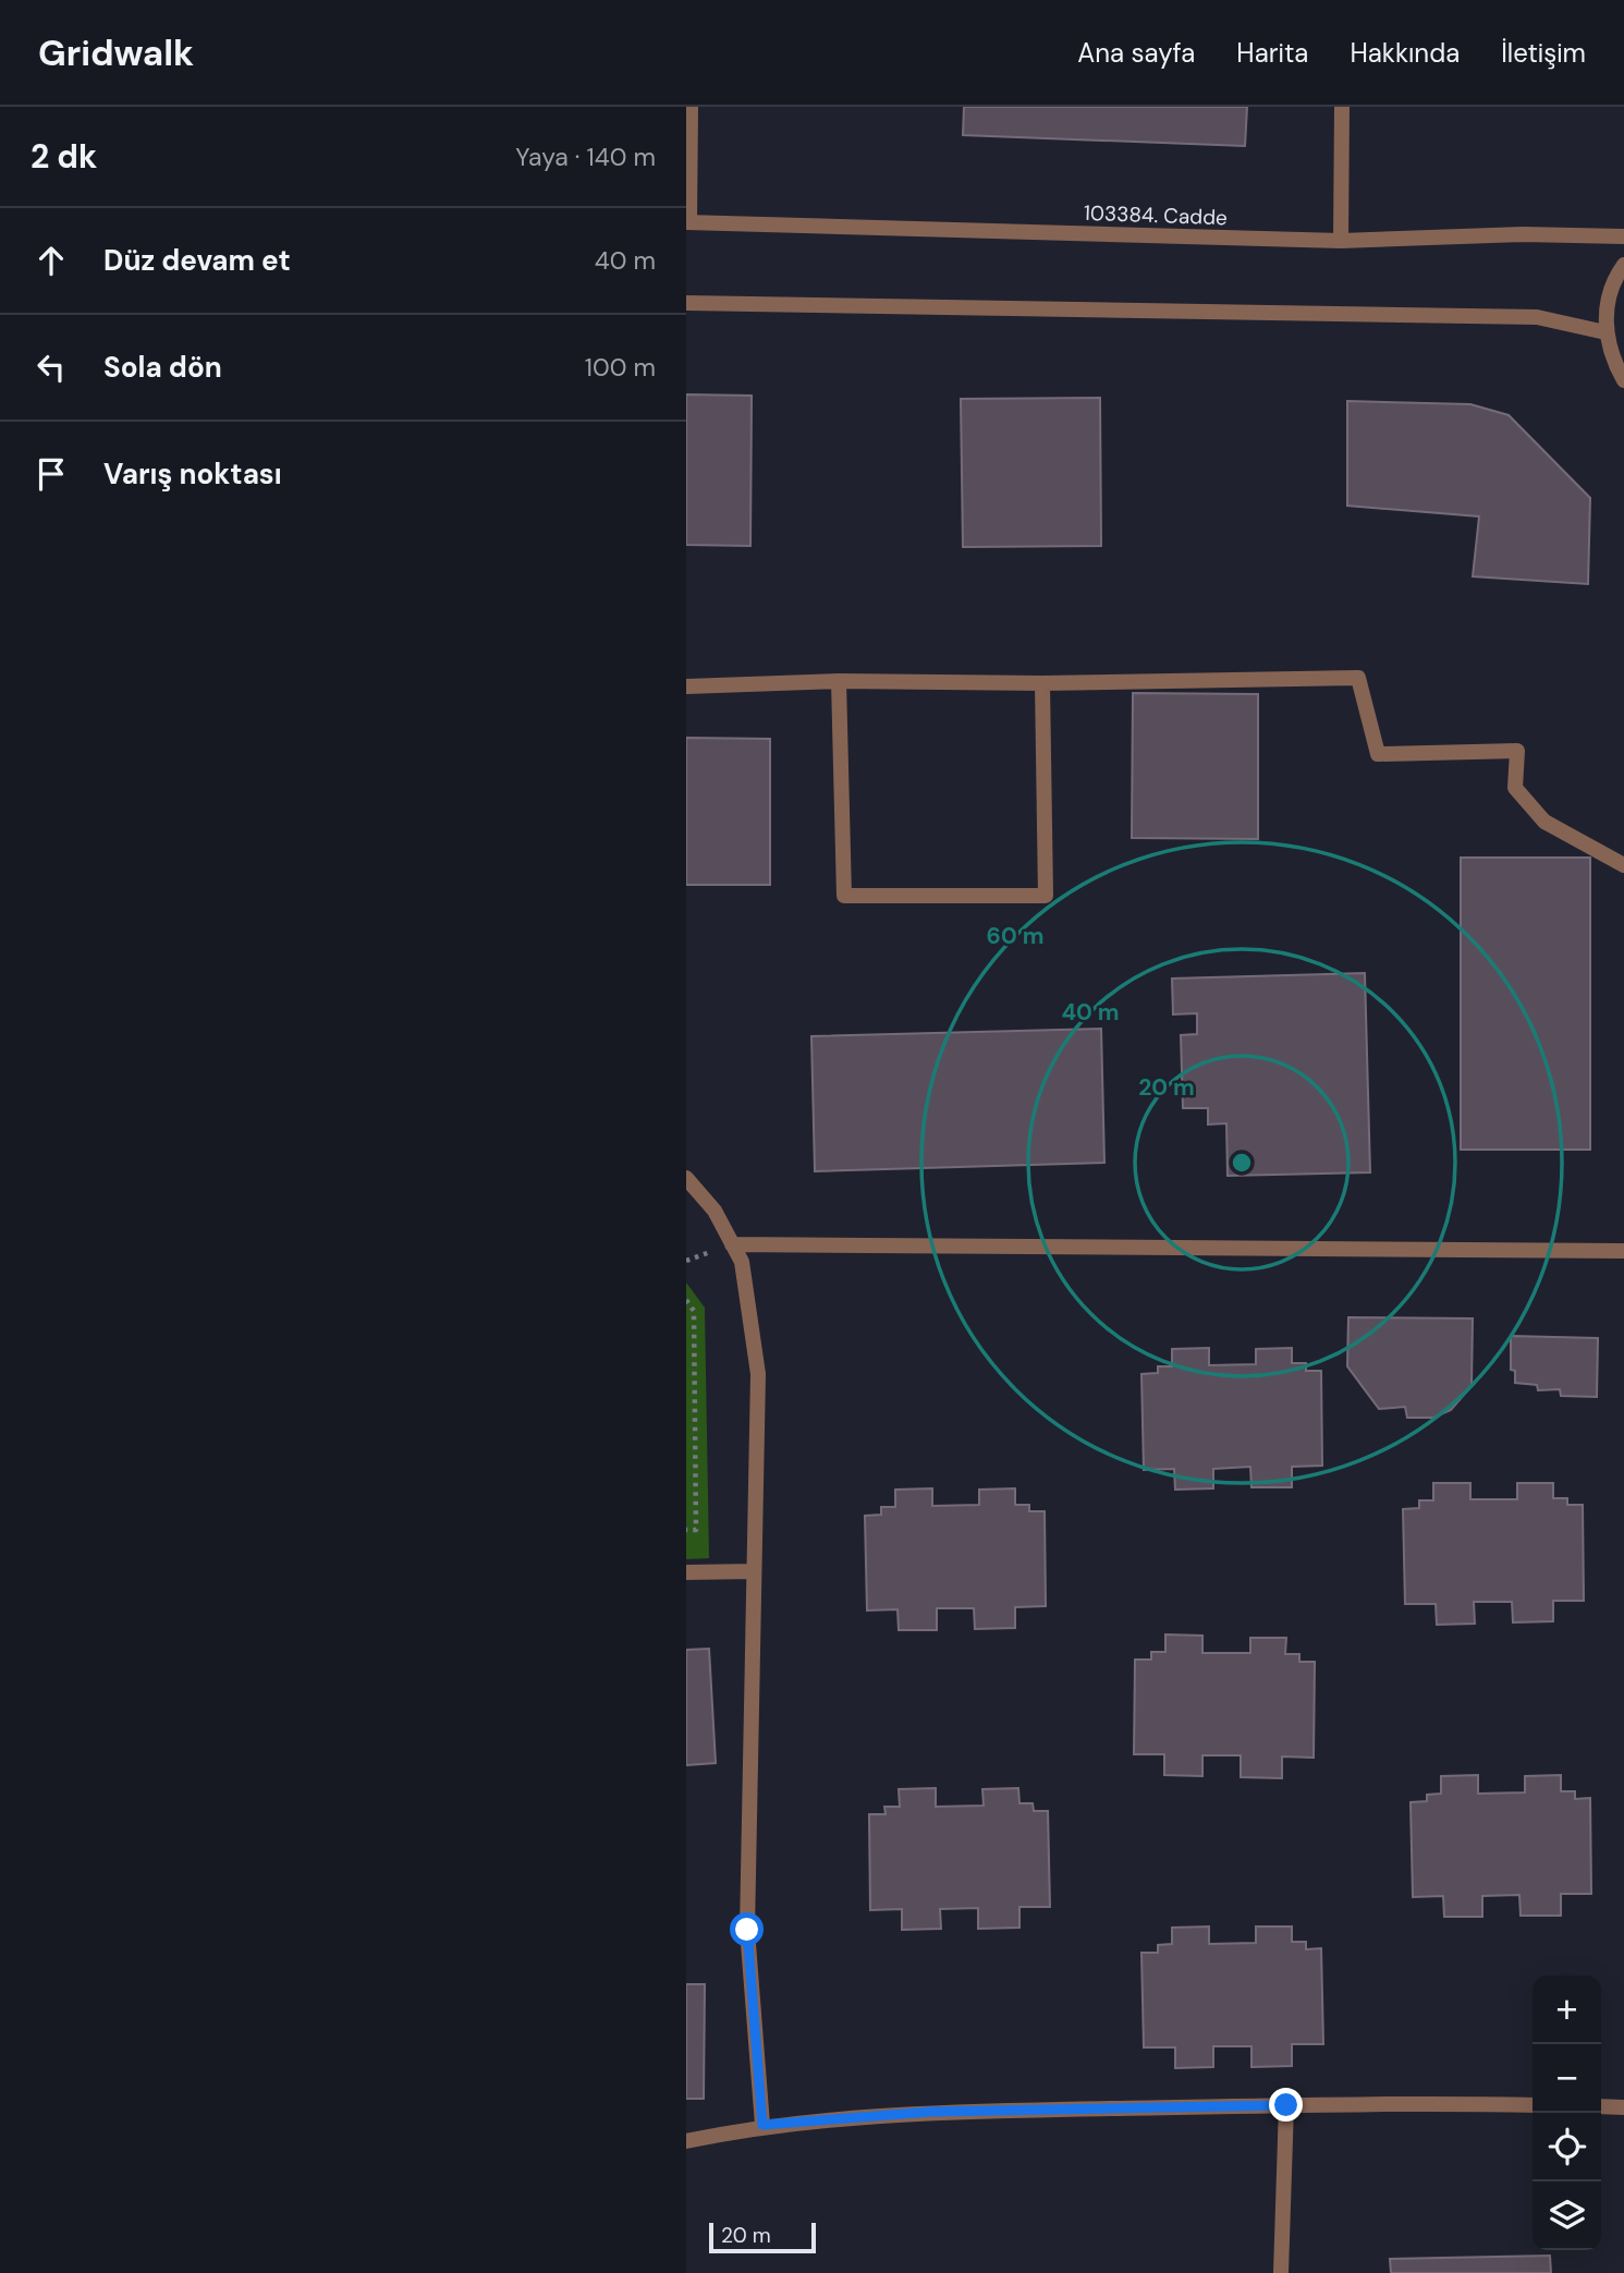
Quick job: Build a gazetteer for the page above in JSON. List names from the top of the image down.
{
  "streets": {
    "street": ["103384. Cadde"]
  },
  "scale_bar": "20 m",
  "page": {
    "header": "Gridwalk",
    "nav": [
      "Ana sayfa",
      "Harita",
      "Hakkında",
      "İletişim"
    ],
    "heading": ["2 dk", "Yaya · 140 m"],
    "list": [
      ["Düz devam et", "40 m"],
      ["Sola dön", "100 m"],
      "Varış noktası"
    ],
    "map_buttons": ["+", "−"],
    "scale": "20 m"
  },
  "rings": ["60 m", "40 m", "20 m"]
}
